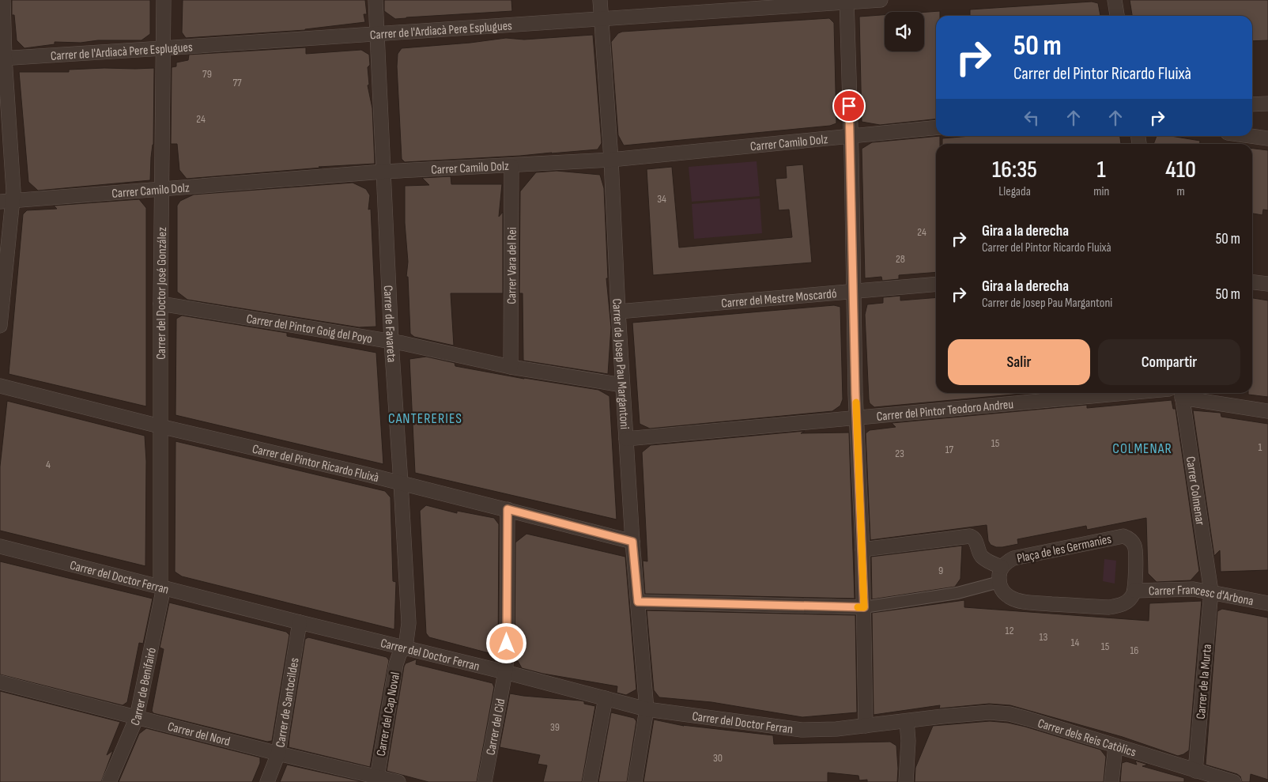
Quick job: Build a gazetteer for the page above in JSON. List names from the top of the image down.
{
  "streets": {
    "street": [
      "Carrer de l'Ardiacà Pere Esplugues",
      "Carrer Camilo Dolz",
      "Carrer Vara del Rei",
      "Carrer del Doctor José González",
      "Carrer del Mestre Moscardó",
      "Carrer de Favareta",
      "Carrer del Pintor Goig del Poyo",
      "Carrer de Josep Pau Margantoni",
      "Carrer del Pintor Teodoro Andreu",
      "Carrer del Pintor Ricardo Fluixà",
      "Carrer Colmenar",
      "Plaça de les Germanies",
      "Carrer del Doctor Ferran",
      "Carrer Francesc d'Arbona",
      "Carrer de la Murta",
      "Carrer de Benifairó",
      "Carrer de Santocildes",
      "Carrer del Cap Noval",
      "Carrer del Cid",
      "Carrer del Nord",
      "Carrer dels Reis Catòlics"
    ]
  },
  "crossings": [
    ["Carrer de l'Ardiacà Pere Esplugues", "Carrer del Doctor José González"],
    ["Carrer de l'Ardiacà Pere Esplugues", "Carrer de Favareta"],
    ["Carrer de l'Ardiacà Pere Esplugues", "Carrer de Josep Pau Margantoni"],
    ["Carrer Camilo Dolz", "Carrer Vara del Rei"],
    ["Carrer Camilo Dolz", "Carrer del Doctor José González"],
    ["Carrer Camilo Dolz", "Carrer de Favareta"],
    ["Carrer Camilo Dolz", "Carrer de Josep Pau Margantoni"],
    ["Carrer Vara del Rei", "Carrer del Pintor Goig del Poyo"],
    ["Carrer del Doctor José González", "Carrer del Pintor Goig del Poyo"],
    ["Carrer del Doctor José González", "Carrer del Pintor Ricardo Fluixà"],
    ["Carrer del Doctor José González", "Carrer del Doctor Ferran"],
    ["Carrer del Doctor José González", "Carrer de Benifairó"],
    ["Carrer del Mestre Moscardó", "Carrer de Josep Pau Margantoni"],
    ["Carrer de Favareta", "Carrer del Pintor Goig del Poyo"],
    ["Carrer de Favareta", "Carrer del Pintor Ricardo Fluixà"],
    ["Carrer de Favareta", "Carrer del Doctor Ferran"],
    ["Carrer de Favareta", "Carrer del Cap Noval"],
    ["Carrer del Pintor Goig del Poyo", "Carrer de Josep Pau Margantoni"],
    ["Carrer de Josep Pau Margantoni", "Carrer del Pintor Teodoro Andreu"],
    ["Carrer de Josep Pau Margantoni", "Carrer del Pintor Ricardo Fluixà"],
    ["Carrer de Josep Pau Margantoni", "Carrer del Doctor Ferran"],
    ["Carrer del Pintor Ricardo Fluixà", "Carrer del Cid"],
    ["Carrer Colmenar", "Carrer Francesc d'Arbona"],
    ["Carrer Colmenar", "Carrer de la Murta"],
    ["Plaça de les Germanies", "Carrer Francesc d'Arbona"],
    ["Carrer del Doctor Ferran", "Carrer de Benifairó"],
    ["Carrer del Doctor Ferran", "Carrer de Santocildes"],
    ["Carrer del Doctor Ferran", "Carrer del Cap Noval"],
    ["Carrer del Doctor Ferran", "Carrer del Cid"],
    ["Carrer del Doctor Ferran", "Carrer dels Reis Catòlics"],
    ["Carrer Francesc d'Arbona", "Carrer de la Murta"],
    ["Carrer de la Murta", "Carrer dels Reis Catòlics"],
    ["Carrer de Benifairó", "Carrer del Nord"],
    ["Carrer de Santocildes", "Carrer del Nord"],
    ["Carrer del Cap Noval", "Carrer del Nord"]
  ],
  "districts": ["CANTERERIES", "COLMENAR"],
  "house_numbers": [
    "79",
    "77",
    "24",
    "34",
    "24",
    "28",
    "15",
    "1",
    "17",
    "23",
    "4",
    "9",
    "12",
    "13",
    "14",
    "15",
    "16",
    "39",
    "30"
  ],
  "page": {
    "turn": ["50 m", "Carrer del Pintor Ricardo Fluixà"],
    "eta": [
      "16:35",
      "Llegada",
      "1",
      "min",
      "410",
      "m"
    ],
    "list": [
      {
        "name": "Gira a la derecha",
        "note": "Carrer del Pintor Ricardo Fluixà",
        "value": "50 m"
      },
      {
        "name": "Gira a la derecha",
        "note": "Carrer de Josep Pau Margantoni",
        "value": "50 m"
      }
    ],
    "buttons": ["Salir", "Compartir"]
  }
}
